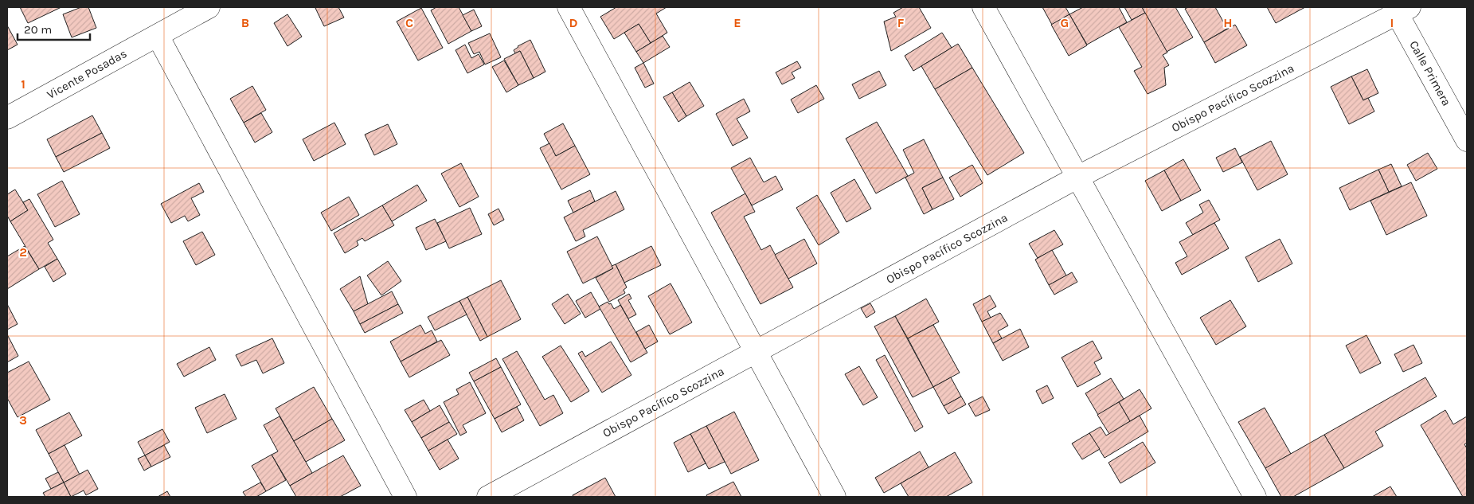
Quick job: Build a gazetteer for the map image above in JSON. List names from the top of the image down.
{
  "streets": {
    "street": ["Calle Primera", "Vicente Posadas", "Obispo Pacífico Scozzina"]
  },
  "crossings": [
    ["Calle Primera", "Obispo Pacífico Scozzina"]
  ],
  "scale_bar": "20 m",
  "grid": {
    "columns": [
      "B",
      "C",
      "D",
      "E",
      "F",
      "G",
      "H",
      "I"
    ],
    "rows": ["1", "2", "3"]
  }
}
